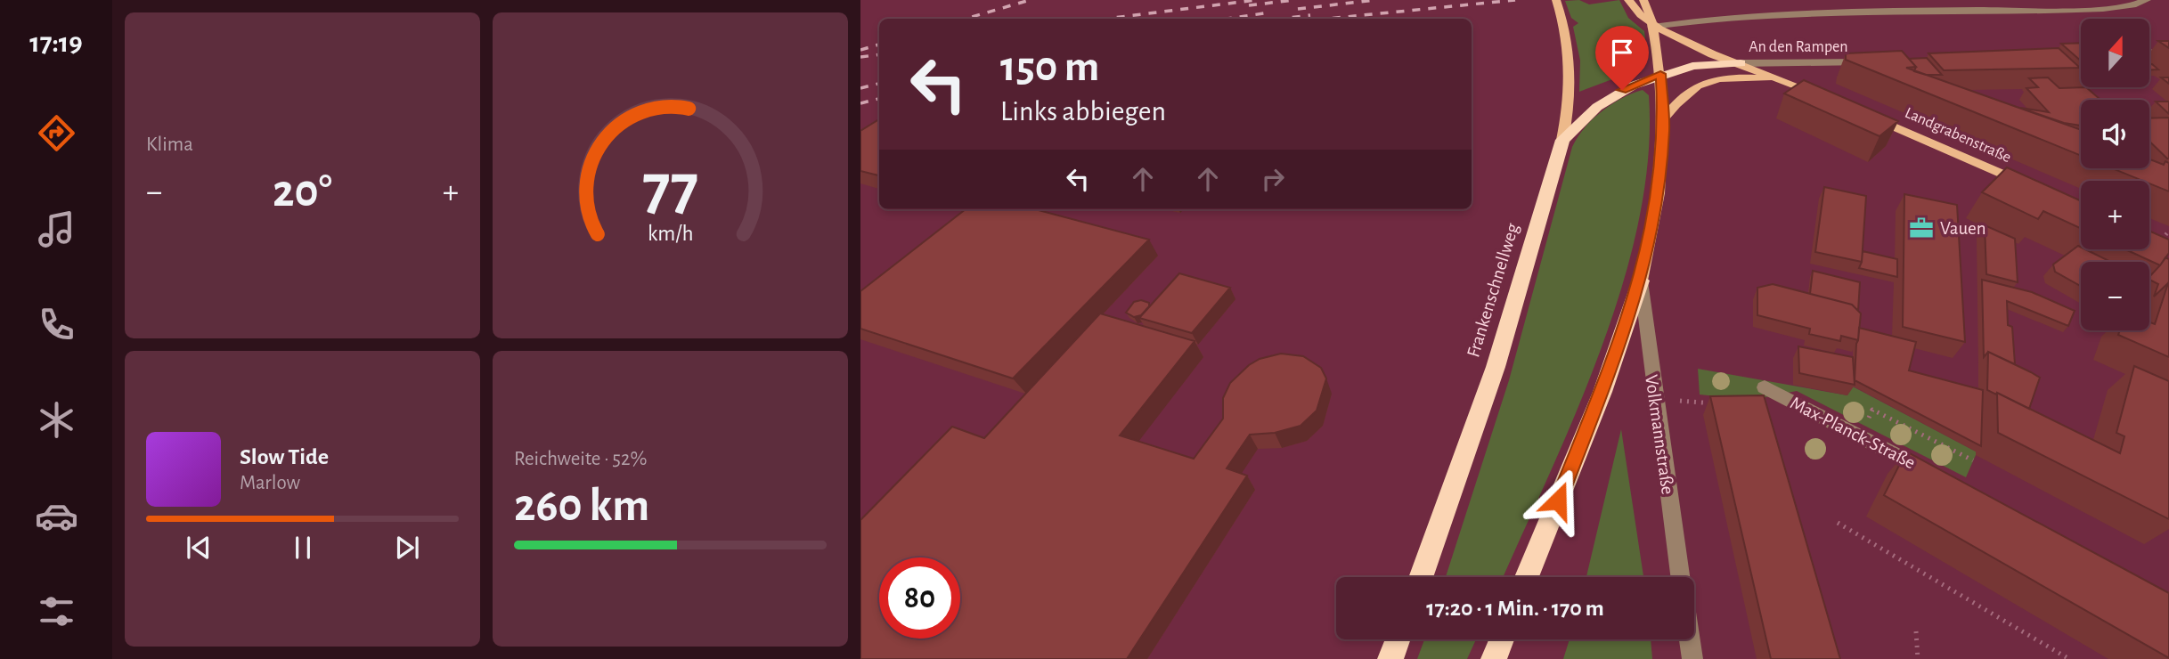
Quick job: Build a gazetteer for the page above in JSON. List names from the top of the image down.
{
  "streets": {
    "highway": ["Frankenschnellweg"],
    "main road": ["An den Rampen", "Landgrabenstraße"],
    "street": ["Max-Planck-Straße", "Volkmannstraße"]
  },
  "places": {
    "office": ["Vauen"]
  },
  "north": "top",
  "page": {
    "tabs": "17:19",
    "tile": [
      "Klima",
      ["Reichweite · 52%", "260 km"]
    ],
    "map_buttons": ["+", "−"],
    "turn": ["150 m", "Links abbiegen"],
    "heat": ["−", "20°", "+"],
    "song": ["Slow Tide", "Marlow"],
    "limit": "80",
    "trip": "17:20 · 1 Min. · 170 m",
    "gauge": ["77", "km/h"]
  }
}
